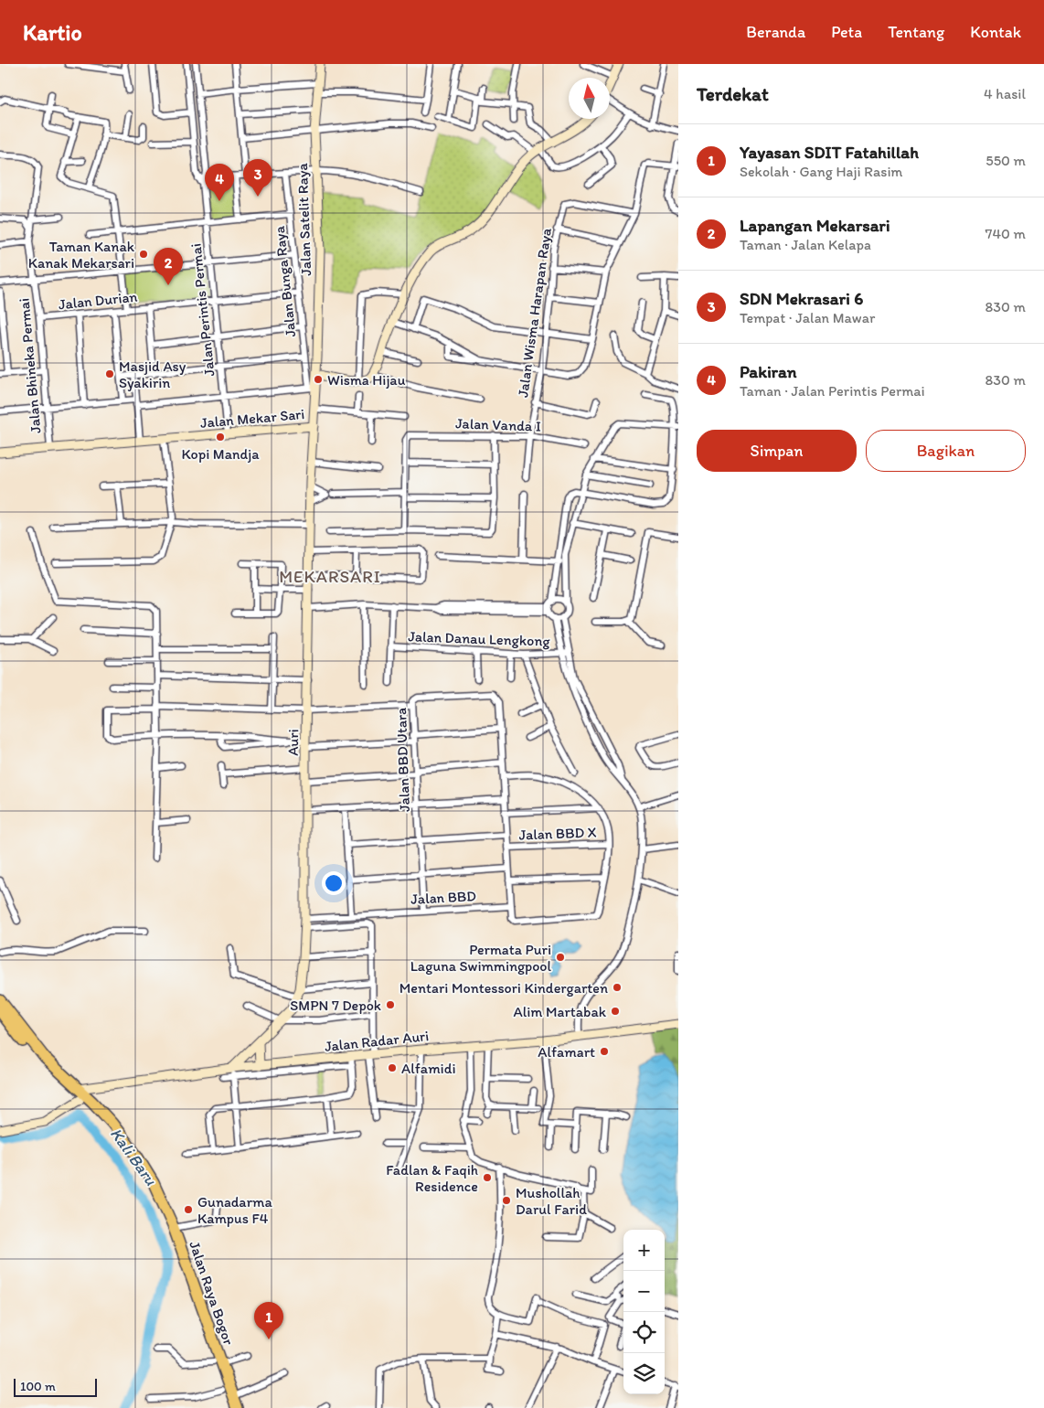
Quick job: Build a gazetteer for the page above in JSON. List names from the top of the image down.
{
  "streets": {
    "highway": ["Jalan Raya Bogor"],
    "street": [
      "Jalan Satelit Raya",
      "Jalan Bunga Raya",
      "Jalan Durian",
      "Jalan Perintis Permai",
      "Jalan Wisma Harapan Raya",
      "Jalan Bhineka Permai",
      "Jalan Mekar Sari",
      "Jalan Vanda I",
      "Jalan Danau Lengkong",
      "Auri",
      "Jalan BBD Utara",
      "Jalan BBD X",
      "Jalan BBD",
      "Jalan Radar Auri"
    ]
  },
  "crossings": [
    ["Jalan Satelit Raya", "Jalan Mekar Sari"],
    ["Jalan Bunga Raya", "Jalan Durian"],
    ["Jalan Bunga Raya", "Jalan Mekar Sari"],
    ["Jalan Durian", "Jalan Perintis Permai"],
    ["Jalan Durian", "Jalan Bhineka Permai"],
    ["Jalan Perintis Permai", "Jalan Mekar Sari"],
    ["Jalan Wisma Harapan Raya", "Jalan Vanda I"],
    ["Jalan Bhineka Permai", "Jalan Mekar Sari"],
    ["Jalan Mekar Sari", "Auri"],
    ["Auri", "Jalan BBD"],
    ["Auri", "Jalan Radar Auri"],
    ["Jalan BBD Utara", "Jalan BBD"],
    ["Jalan Radar Auri", "Jalan Raya Bogor"]
  ],
  "districts": ["MEKARSARI"],
  "water": ["Kali Baru"],
  "places": [
    "Taman Kanak Kanak Mekarsari",
    "Masjid Asy Syakirin",
    "Wisma Hijau",
    "Kopi Mandja",
    "Permata Puri Laguna Swimmingpool",
    "Mentari Montessori Kindergarten",
    "SMPN 7 Depok",
    "Alim Martabak",
    "Alfamart",
    "Alfamidi",
    "Fadlan & Faqih Residence",
    "Mushollah Darul Farid",
    "Gunadarma Kampus F4"
  ],
  "scale_bar": "100 m",
  "north": "top",
  "page": {
    "header": "Kartio",
    "nav": [
      "Beranda",
      "Peta",
      "Tentang",
      "Kontak"
    ],
    "heading": ["Terdekat", "4 hasil"],
    "list": [
      {
        "mark": "1",
        "name": "Yayasan SDIT Fatahillah",
        "note": "Sekolah · Gang Haji Rasim",
        "value": "550 m"
      },
      {
        "mark": "2",
        "name": "Lapangan Mekarsari",
        "note": "Taman · Jalan Kelapa",
        "value": "740 m"
      },
      {
        "mark": "3",
        "name": "SDN Mekrasari 6",
        "note": "Tempat · Jalan Mawar",
        "value": "830 m"
      },
      {
        "mark": "4",
        "name": "Pakiran",
        "note": "Taman · Jalan Perintis Permai",
        "value": "830 m"
      }
    ],
    "pins": [
      "3",
      "4",
      "2",
      "1"
    ],
    "buttons": ["Simpan", "Bagikan"],
    "map_buttons": ["+", "−"],
    "scale": "100 m"
  }
}
